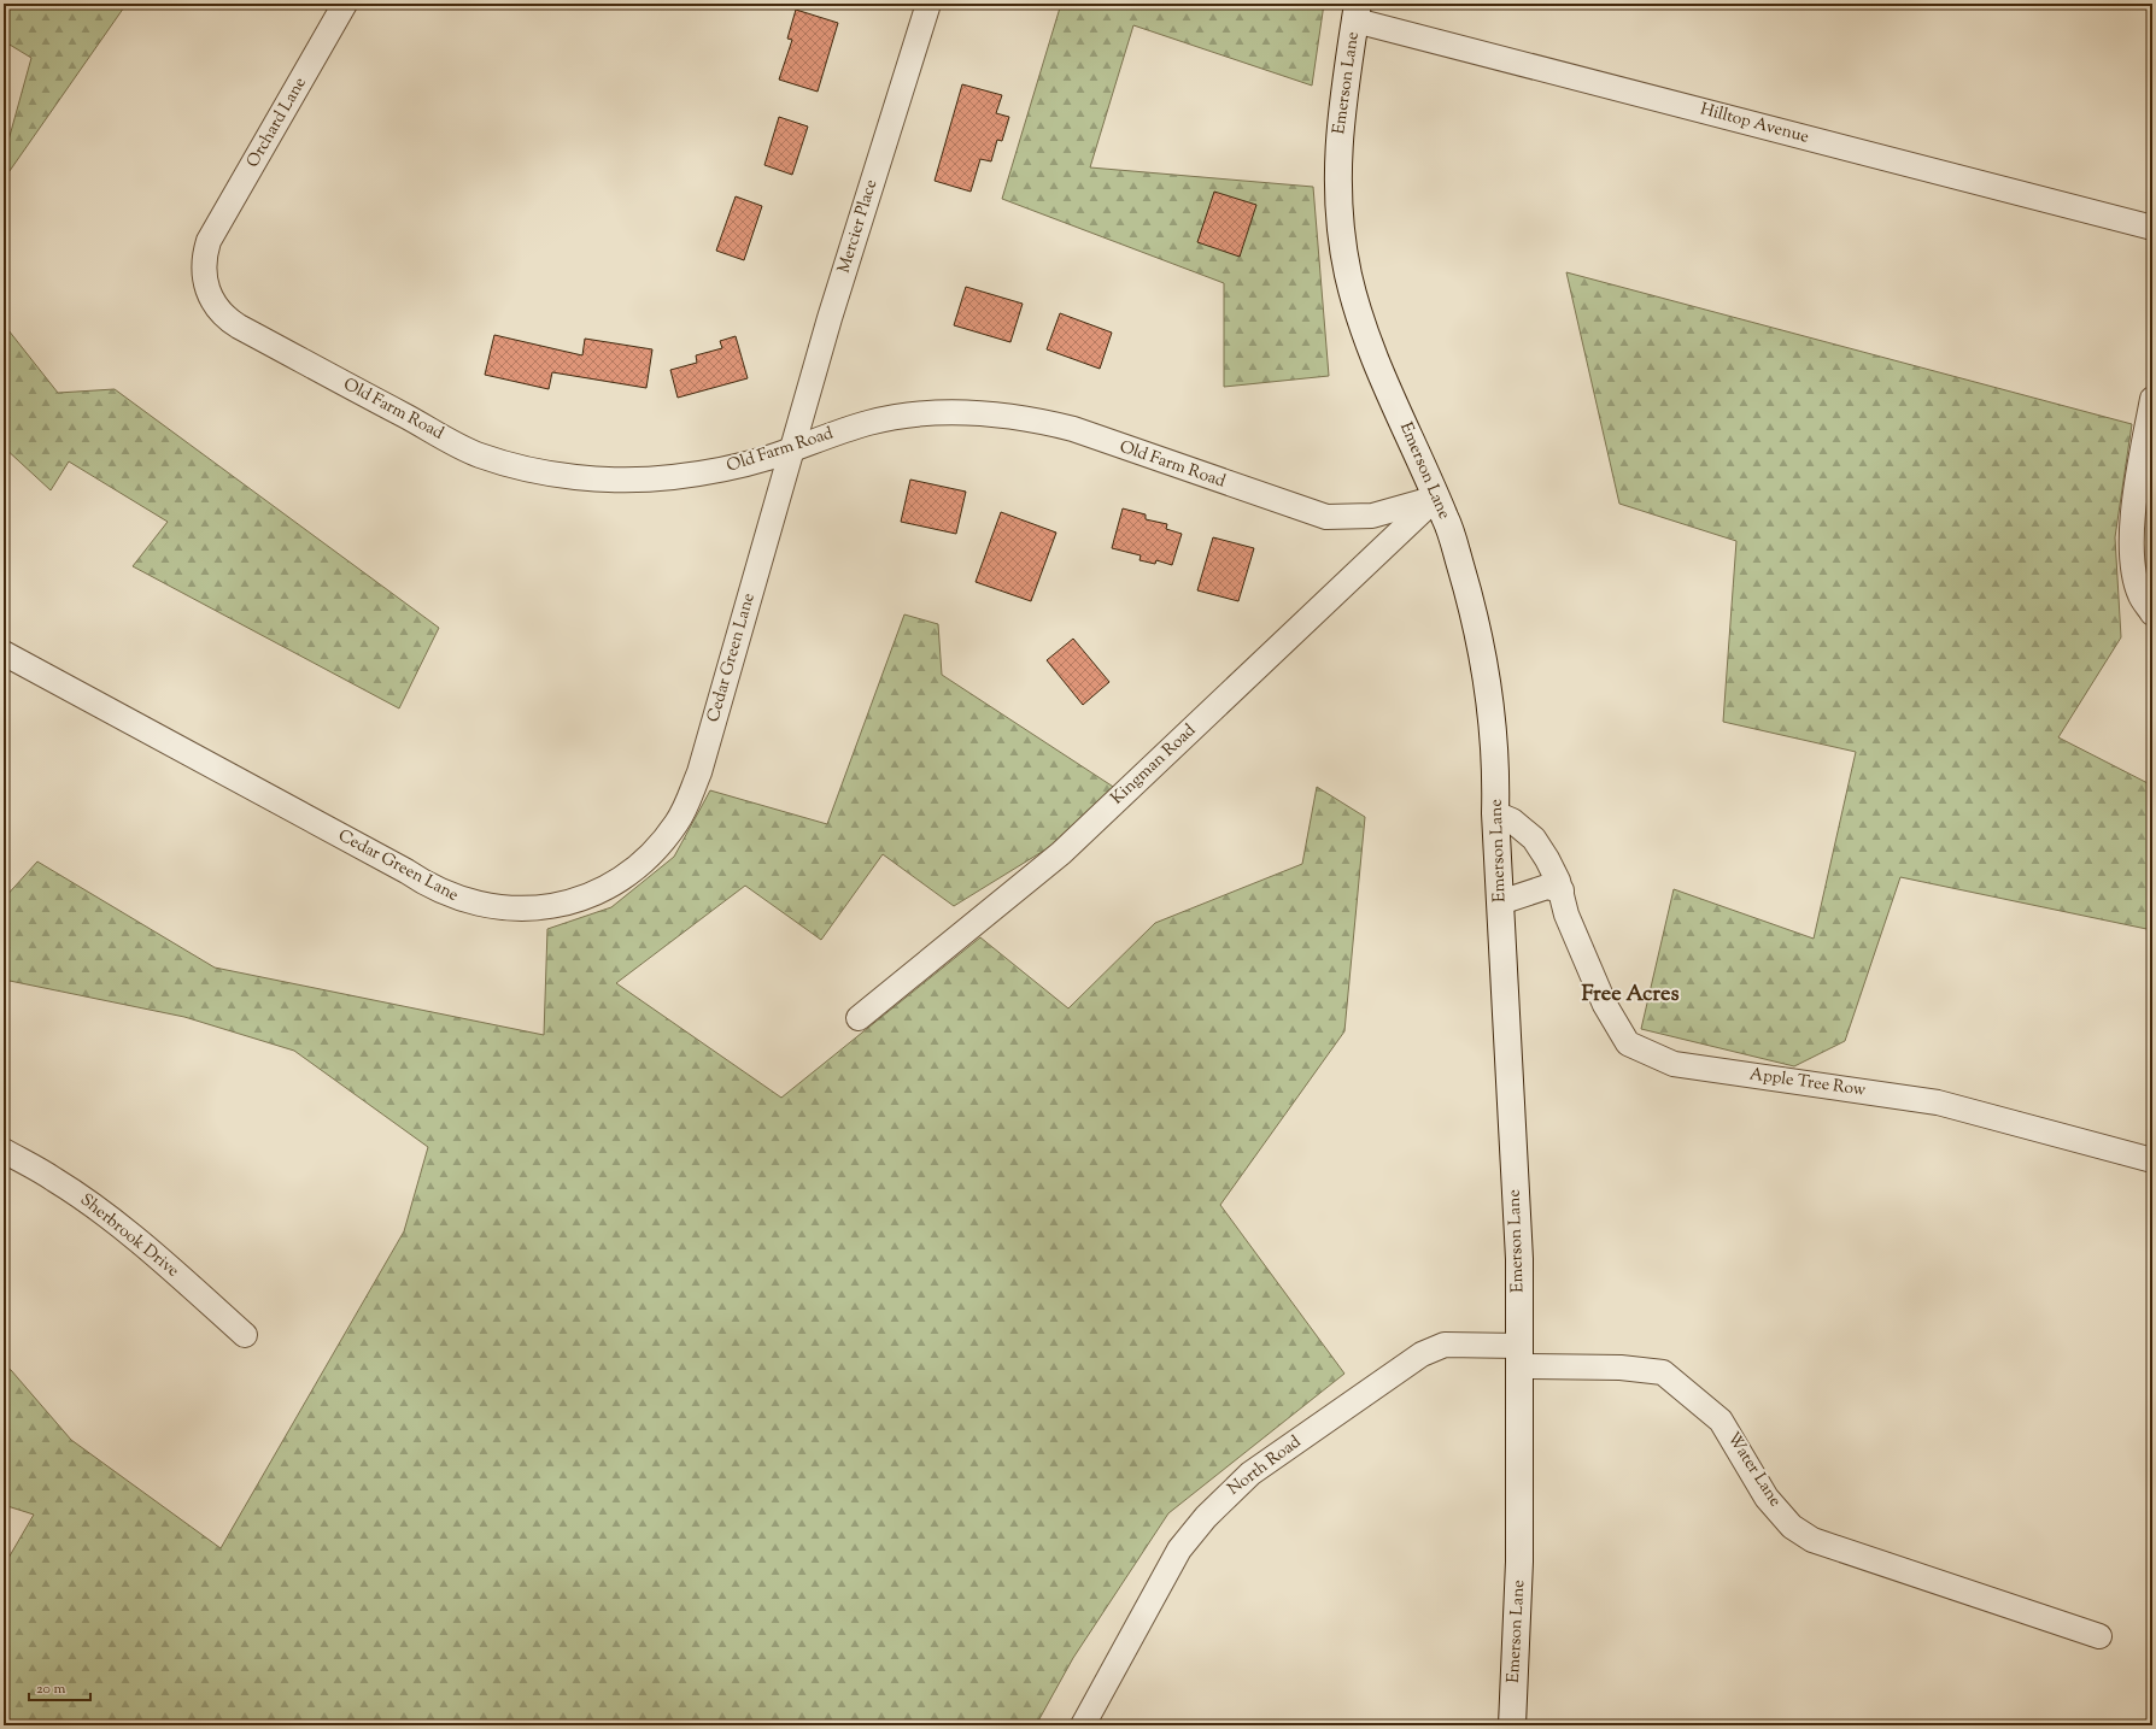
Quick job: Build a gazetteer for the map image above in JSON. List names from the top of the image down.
{
  "streets": {
    "street": [
      "Emerson Lane",
      "Orchard Lane",
      "Hilltop Avenue",
      "Mercier Place",
      "Old Farm Road",
      "Cedar Green Lane",
      "Kingman Road",
      "Apple Tree Row",
      "Sherbrook Drive",
      "North Road",
      "Water Lane"
    ]
  },
  "crossings": [
    ["Emerson Lane", "Hilltop Avenue"],
    ["Emerson Lane", "Old Farm Road"],
    ["Emerson Lane", "Kingman Road"],
    ["Emerson Lane", "Apple Tree Row"],
    ["Emerson Lane", "North Road"],
    ["Emerson Lane", "Water Lane"],
    ["Orchard Lane", "Old Farm Road"],
    ["Mercier Place", "Old Farm Road"],
    ["Mercier Place", "Cedar Green Lane"],
    ["Old Farm Road", "Cedar Green Lane"],
    ["Old Farm Road", "Kingman Road"],
    ["North Road", "Water Lane"]
  ],
  "districts": ["Free Acres"],
  "scale_bar": "20 m"
}
